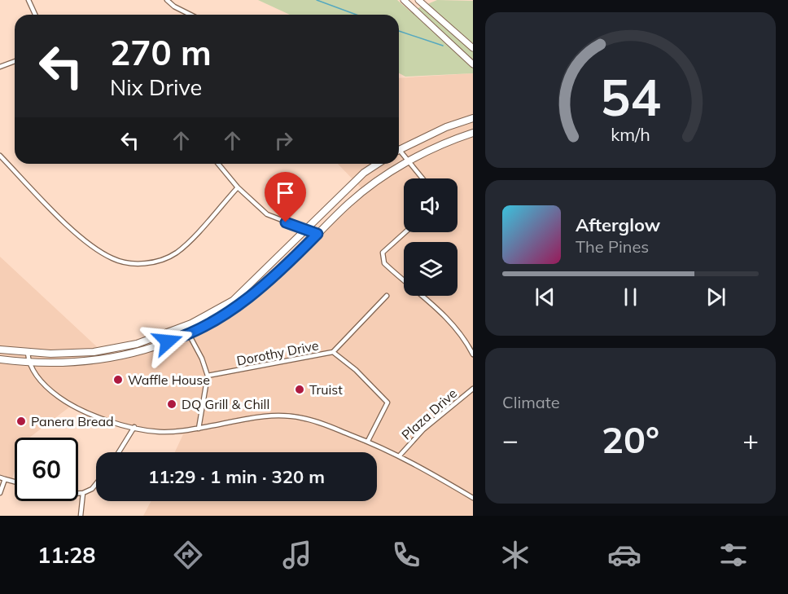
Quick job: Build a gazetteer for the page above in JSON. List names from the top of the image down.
{
  "streets": {
    "street": ["Dorothy Drive", "Plaza Drive"]
  },
  "places": [
    "Waffle House",
    "Truist",
    "DQ Grill & Chill",
    "Panera Bread"
  ],
  "page": {
    "turn": ["270 m", "Nix Drive"],
    "song": ["Afterglow", "The Pines"],
    "tile": "Climate",
    "heat": ["−", "20°", "+"],
    "limit": "60",
    "trip": "11:29 · 1 min · 320 m",
    "tabs": "11:28",
    "gauge": ["54", "km/h"]
  }
}
